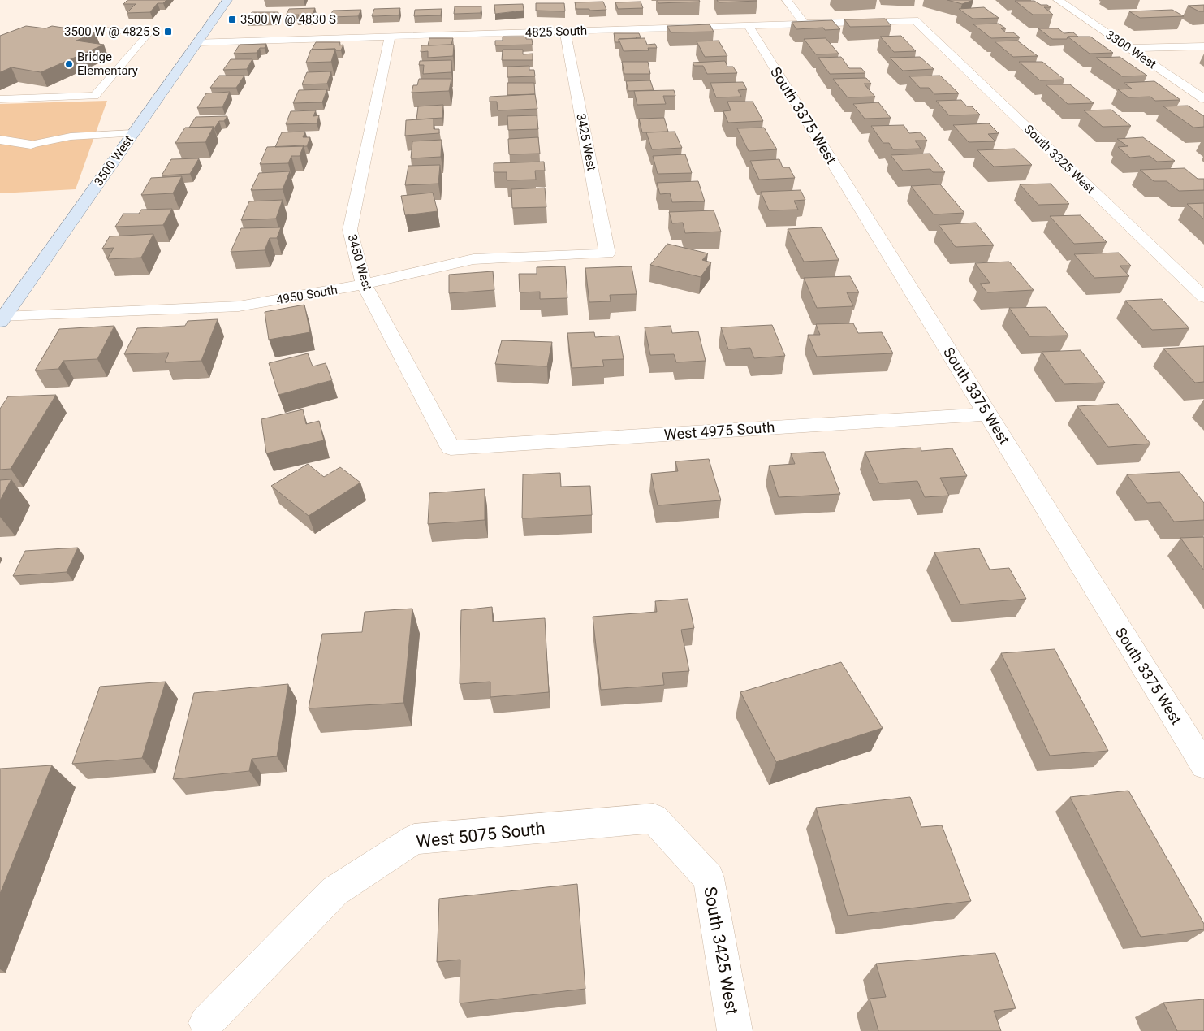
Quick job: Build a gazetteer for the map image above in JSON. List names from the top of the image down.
{
  "streets": {
    "main road": ["3500 West"],
    "street": [
      "4825 South",
      "3300 West",
      "South 3375 West",
      "3425 West",
      "South 3325 West",
      "3450 West",
      "4950 South",
      "West 4975 South",
      "West 5075 South",
      "South 3425 West"
    ]
  },
  "crossings": [
    ["4825 South", "South 3375 West"],
    ["4825 South", "3425 West"],
    ["4825 South", "South 3325 West"],
    ["4825 South", "3500 West"],
    ["4825 South", "3450 West"],
    ["South 3375 West", "West 4975 South"],
    ["3425 West", "4950 South"],
    ["3500 West", "4950 South"],
    ["3450 West", "4950 South"],
    ["3450 West", "West 4975 South"],
    ["West 5075 South", "South 3425 West"]
  ],
  "places": {
    "transit": ["3500 W @ 4830 S", "3500 W @ 4825 S"],
    "other": ["Bridge Elementary"]
  }
}
